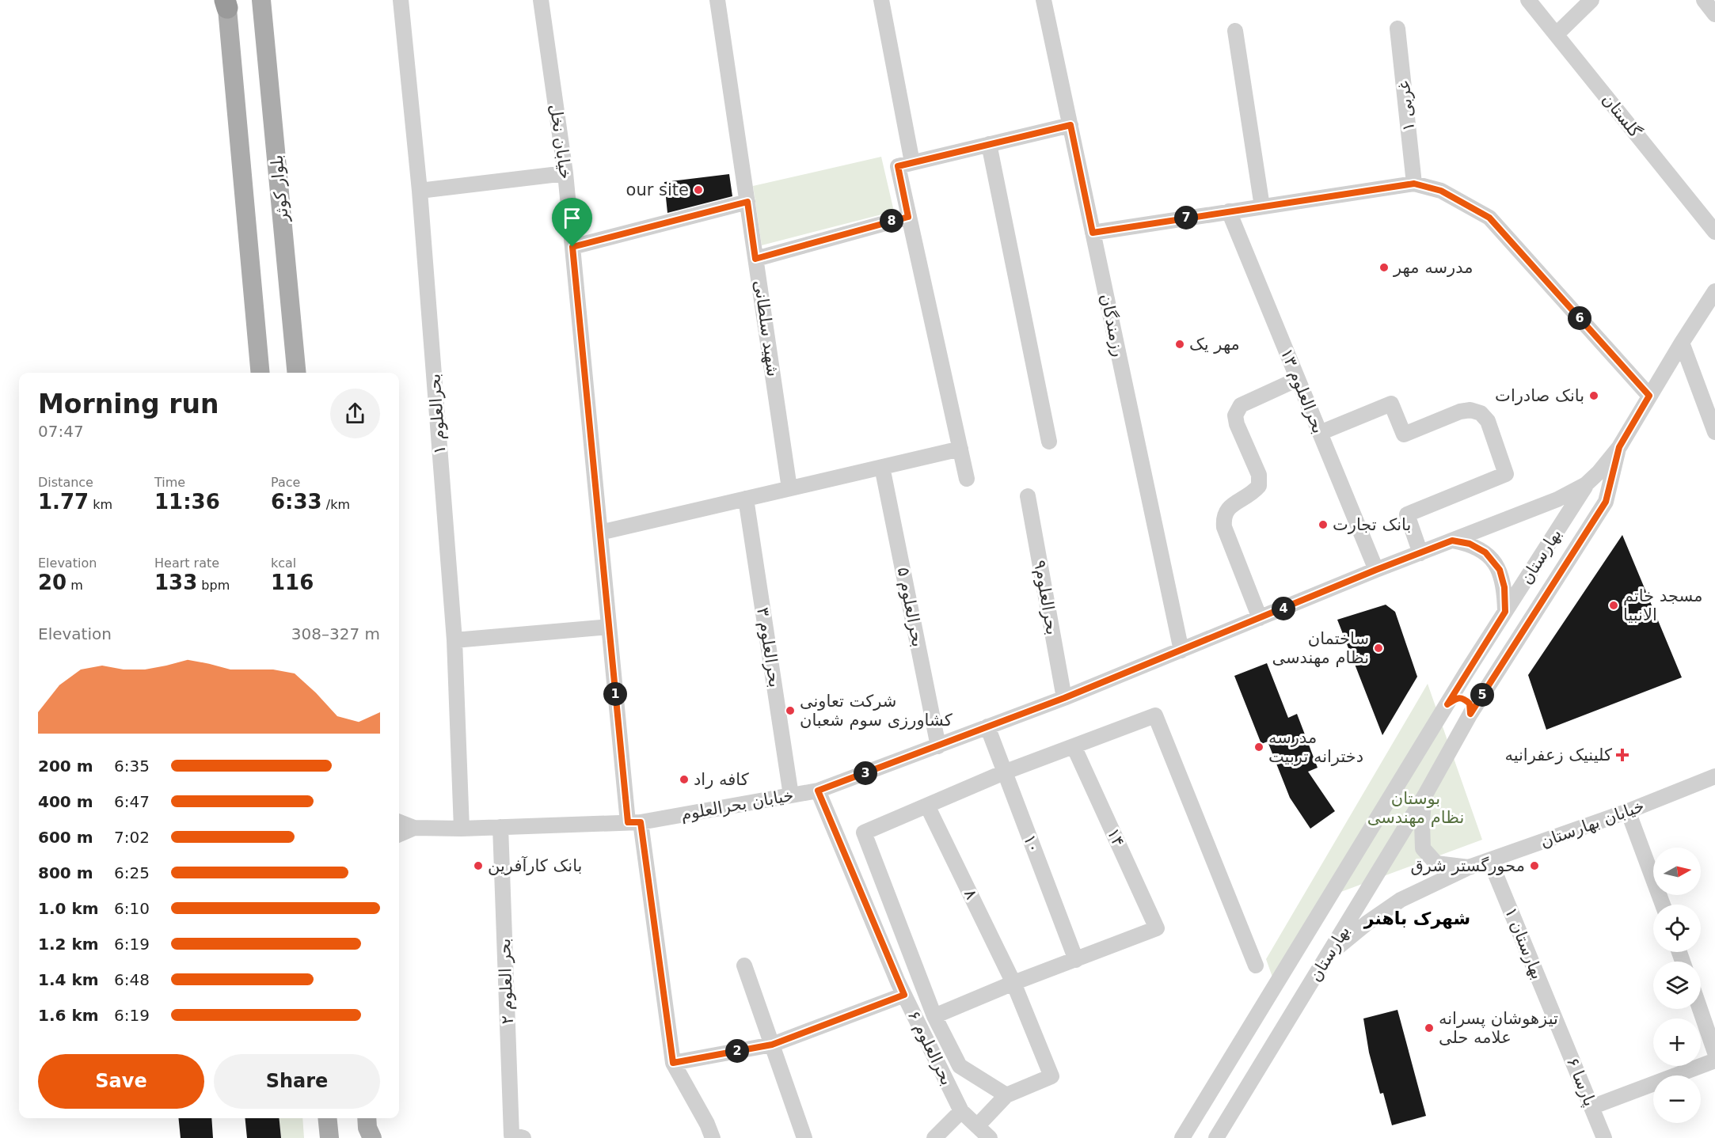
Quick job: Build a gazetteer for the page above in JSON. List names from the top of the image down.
{
  "streets": {
    "main road": ["بلوار کوثر"],
    "street": [
      "غربی ۱",
      "گلستان",
      "خیابان نخل",
      "رزمندگان",
      "شهید سلطانی",
      "بحرالعلوم ۱۳",
      "بحرالعلوم ۱",
      "بهارستان",
      "بحرالعلوم۹",
      "بحرالعلوم ۵",
      "بحرالعلوم ۳",
      "خیابان بحرالعلوم",
      "خیابان بهارستان",
      "۱۴",
      "۱۰",
      "۸",
      "بهارستان ۱",
      "بحر العلوم ۲",
      "بحرالعلوم ۶",
      "پارسا ۶"
    ]
  },
  "crossings": [
    ["خیابان نخل", "خیابان بحرالعلوم"],
    ["رزمندگان", "خیابان بحرالعلوم"],
    ["بحرالعلوم ۱۳", "خیابان بحرالعلوم"],
    ["بحرالعلوم ۱", "خیابان بحرالعلوم"],
    ["بهارستان", "خیابان بحرالعلوم"],
    ["بحرالعلوم۹", "خیابان بحرالعلوم"],
    ["بحرالعلوم ۵", "خیابان بحرالعلوم"],
    ["بحرالعلوم ۳", "خیابان بحرالعلوم"],
    ["خیابان بحرالعلوم", "۱۰"],
    ["خیابان بحرالعلوم", "بحر العلوم ۲"],
    ["خیابان بحرالعلوم", "بحرالعلوم ۶"],
    ["خیابان بهارستان", "بهارستان ۱"],
    ["۱۴", "۱۰"],
    ["بهارستان ۱", "پارسا ۶"]
  ],
  "districts": ["شهرک باهنر"],
  "parks": ["بوستان نظام مهندسی"],
  "places": {
    "other": [
      "our site",
      "مدرسه مهر",
      "مهر یک",
      "بانک صادرات",
      "بانک تجارت",
      "مسجد خاتم الانبیا",
      "ساختمان نظام مهندسی",
      "شرکت تعاونی کشاورزی سوم شعبان",
      "مدرسه دخترانه تربیت",
      "کافه راد",
      "بانک کارآفرین",
      "محورگستر شرق",
      "تیزهوشان پسرانه علامه حلی"
    ],
    "health": ["کلینیک زعفرانیه"]
  },
  "north": "right",
  "page": {
    "pins": [
      "7",
      "8",
      "6",
      "4",
      "1",
      "5",
      "3",
      "2"
    ],
    "heading": ["Morning run", "07:47"],
    "stats": [
      ["Distance", "1.77 km"],
      ["Time", "11:36"],
      ["Pace", "6:33 /km"],
      ["Elevation", "20 m"],
      ["Heart rate", "133 bpm"],
      ["kcal", "116"]
    ],
    "chart": ["Elevation", "308–327 m"],
    "list": [
      {
        "name": "200 m",
        "note": "6:35"
      },
      {
        "name": "400 m",
        "note": "6:47"
      },
      {
        "name": "600 m",
        "note": "7:02"
      },
      {
        "name": "800 m",
        "note": "6:25"
      },
      {
        "name": "1.0 km",
        "note": "6:10"
      },
      {
        "name": "1.2 km",
        "note": "6:19"
      },
      {
        "name": "1.4 km",
        "note": "6:48"
      },
      {
        "name": "1.6 km",
        "note": "6:19"
      }
    ],
    "map_buttons": ["+", "−"],
    "buttons": ["Save", "Share"]
  }
}
